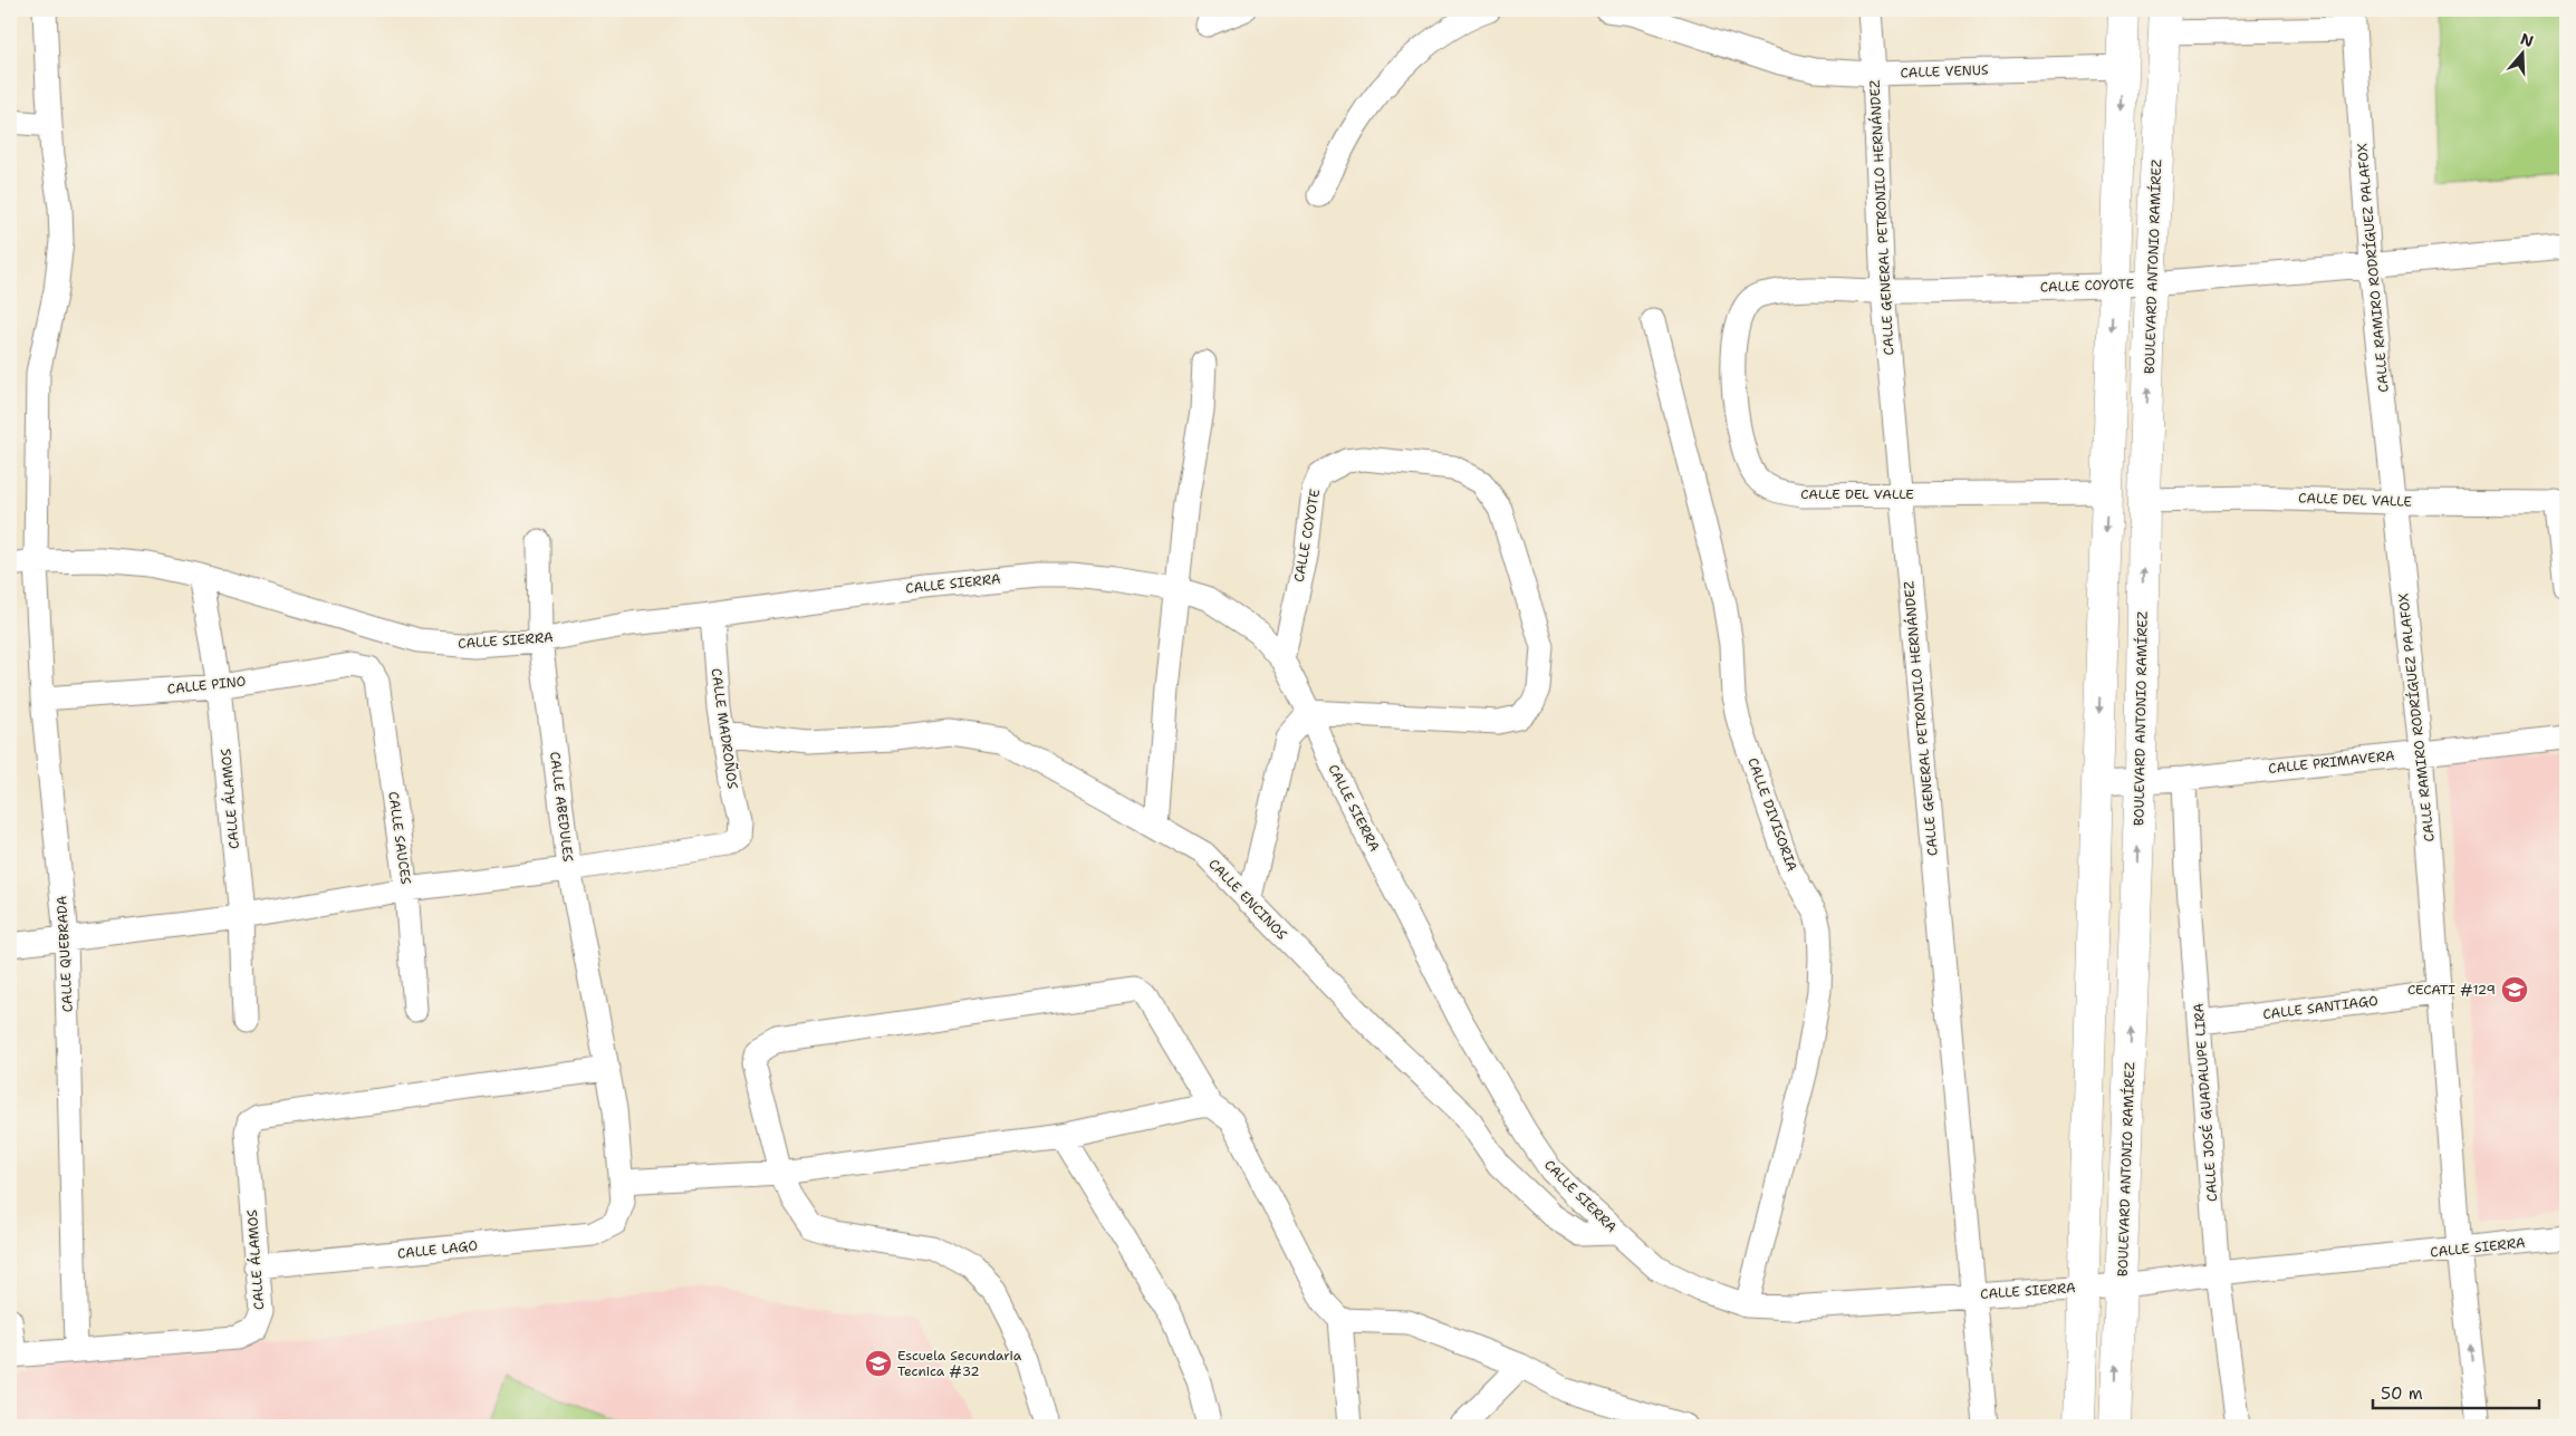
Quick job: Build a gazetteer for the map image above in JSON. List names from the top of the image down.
{
  "streets": {
    "main road": ["BOULEVARD ANTONIO RAMÍREZ"],
    "street": [
      "CALLE VENUS",
      "CALLE GENERAL PETRONILO HERNÁNDEZ",
      "CALLE RAMIRO RODRÍGUEZ PALAFOX",
      "CALLE COYOTE",
      "CALLE DEL VALLE",
      "CALLE SIERRA",
      "CALLE PINO",
      "CALLE MADROÑOS",
      "CALLE PRIMAVERA",
      "CALLE ÁLAMOS",
      "CALLE ABEDULES",
      "CALLE DIVISORIA",
      "CALLE SAUCES",
      "CALLE ENCINOS",
      "CALLE QUEBRADA",
      "CALLE SANTIAGO",
      "CALLE JOSÉ GUADALUPE LIRA",
      "CALLE LAGO"
    ]
  },
  "crossings": [
    ["CALLE VENUS", "CALLE GENERAL PETRONILO HERNÁNDEZ"],
    ["CALLE GENERAL PETRONILO HERNÁNDEZ", "CALLE COYOTE"],
    ["CALLE GENERAL PETRONILO HERNÁNDEZ", "CALLE DEL VALLE"],
    ["CALLE GENERAL PETRONILO HERNÁNDEZ", "CALLE SIERRA"],
    ["BOULEVARD ANTONIO RAMÍREZ", "CALLE COYOTE"],
    ["BOULEVARD ANTONIO RAMÍREZ", "CALLE DEL VALLE"],
    ["BOULEVARD ANTONIO RAMÍREZ", "CALLE SIERRA"],
    ["BOULEVARD ANTONIO RAMÍREZ", "CALLE PRIMAVERA"],
    ["CALLE RAMIRO RODRÍGUEZ PALAFOX", "CALLE COYOTE"],
    ["CALLE RAMIRO RODRÍGUEZ PALAFOX", "CALLE DEL VALLE"],
    ["CALLE RAMIRO RODRÍGUEZ PALAFOX", "CALLE SIERRA"],
    ["CALLE RAMIRO RODRÍGUEZ PALAFOX", "CALLE PRIMAVERA"],
    ["CALLE RAMIRO RODRÍGUEZ PALAFOX", "CALLE SANTIAGO"],
    ["CALLE COYOTE", "CALLE DEL VALLE"],
    ["CALLE COYOTE", "CALLE SIERRA"],
    ["CALLE SIERRA", "CALLE MADROÑOS"],
    ["CALLE SIERRA", "CALLE ÁLAMOS"],
    ["CALLE SIERRA", "CALLE ABEDULES"],
    ["CALLE SIERRA", "CALLE DIVISORIA"],
    ["CALLE SIERRA", "CALLE ENCINOS"],
    ["CALLE SIERRA", "CALLE QUEBRADA"],
    ["CALLE SIERRA", "CALLE JOSÉ GUADALUPE LIRA"],
    ["CALLE PINO", "CALLE ÁLAMOS"],
    ["CALLE PINO", "CALLE SAUCES"],
    ["CALLE PINO", "CALLE QUEBRADA"],
    ["CALLE MADROÑOS", "CALLE ABEDULES"],
    ["CALLE MADROÑOS", "CALLE ENCINOS"],
    ["CALLE PRIMAVERA", "CALLE JOSÉ GUADALUPE LIRA"],
    ["CALLE ÁLAMOS", "CALLE ABEDULES"],
    ["CALLE ÁLAMOS", "CALLE QUEBRADA"],
    ["CALLE ÁLAMOS", "CALLE LAGO"],
    ["CALLE ABEDULES", "CALLE LAGO"],
    ["CALLE SANTIAGO", "CALLE JOSÉ GUADALUPE LIRA"]
  ],
  "places": {
    "school or university": ["CECATI #129", "Escuela Secundaria Tecnica #32"]
  },
  "scale_bar": "50 m",
  "north": "top"
}
